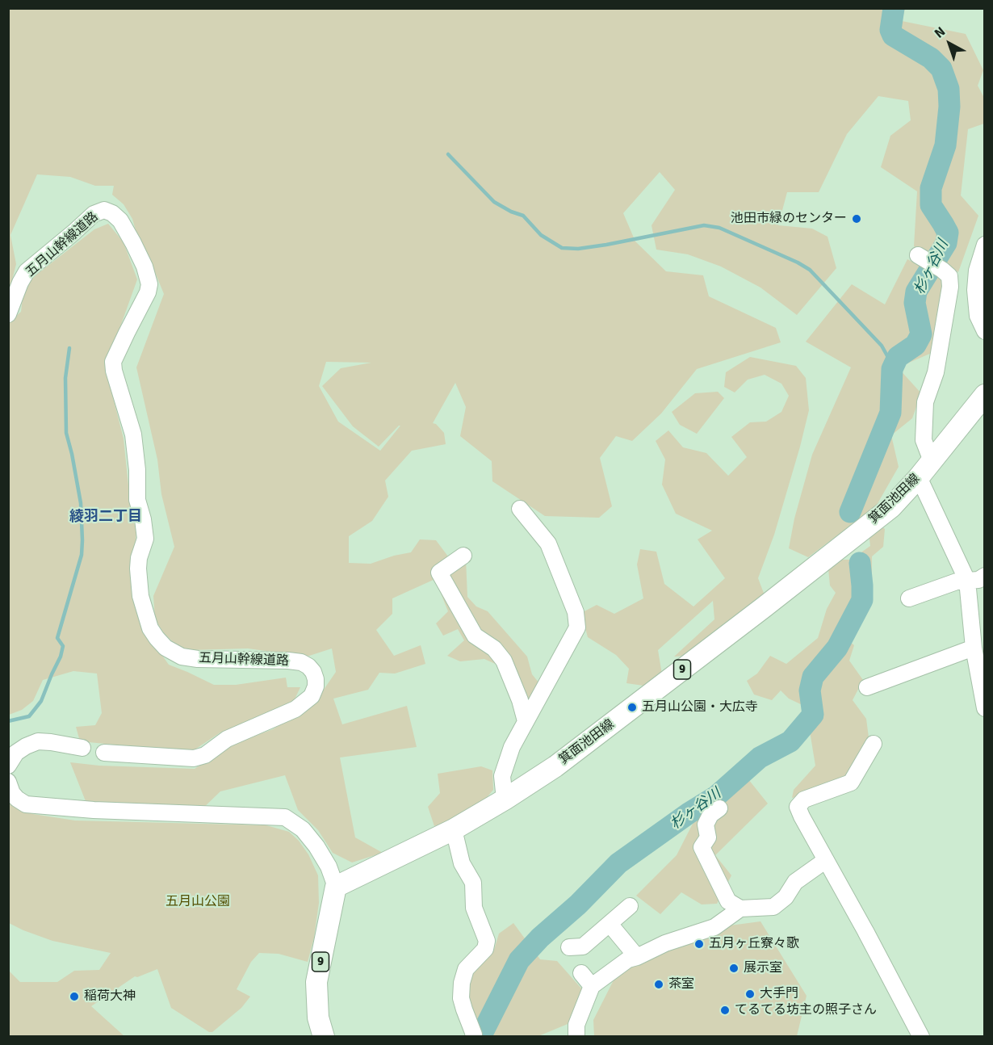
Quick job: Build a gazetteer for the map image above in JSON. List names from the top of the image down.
{
  "streets": {
    "main road": ["箕面池田線", "9"],
    "street": ["五月山幹線道路"]
  },
  "crossings": [
    ["箕面池田線", "9"]
  ],
  "districts": ["綾羽二丁目"],
  "water": ["杉ヶ谷川"],
  "parks": ["五月山公園"],
  "places": [
    "池田市緑のセンター",
    "五月山公園・大広寺",
    "五月ヶ丘寮々歌",
    "展示室",
    "茶室",
    "大手門",
    "稲荷大神",
    "てるてる坊主の照子さん"
  ],
  "north": "top left"
}
